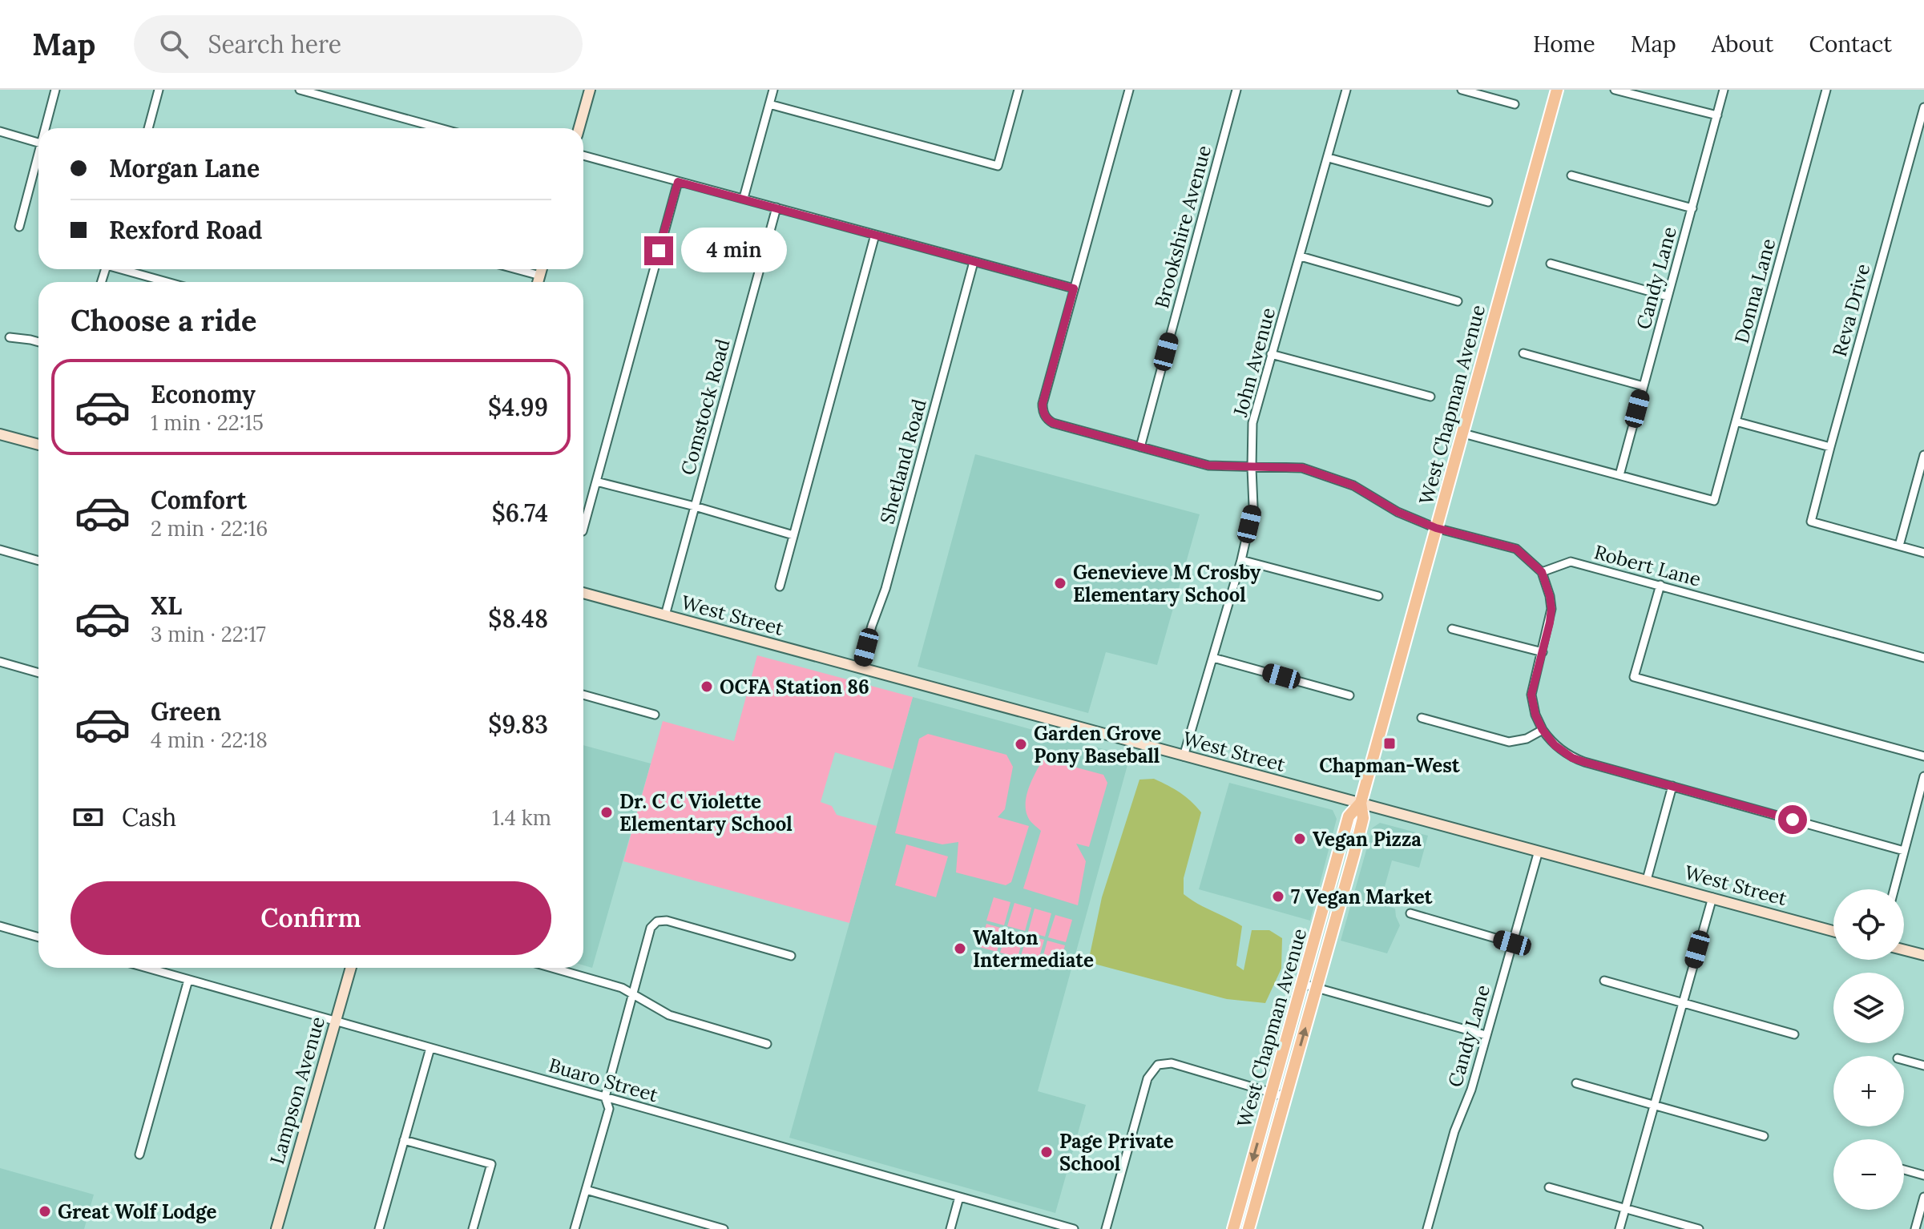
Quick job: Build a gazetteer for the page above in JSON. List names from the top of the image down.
{
  "streets": {
    "main road": ["West Chapman Avenue", "West Street", "Lampson Avenue"],
    "street": [
      "Brookshire Avenue",
      "Candy Lane",
      "Donna Lane",
      "Reva Drive",
      "John Avenue",
      "Comstock Road",
      "Shetland Road",
      "Robert Lane",
      "Buaro Street"
    ]
  },
  "crossings": [
    ["Candy Lane", "Donna Lane"],
    ["Candy Lane", "West Street"],
    ["John Avenue", "West Street"],
    ["West Chapman Avenue", "West Street"],
    ["Comstock Road", "West Street"],
    ["Shetland Road", "West Street"],
    ["Buaro Street", "Lampson Avenue"]
  ],
  "places": {
    "other": [
      "Genevieve M Crosby Elementary School",
      "OCFA Station 86",
      "Garden Grove Pony Baseball",
      "Dr. C C Violette Elementary School",
      "Vegan Pizza",
      "7 Vegan Market",
      "Walton Intermediate",
      "Page Private School",
      "Great Wolf Lodge"
    ],
    "transit": ["Chapman-West"]
  },
  "page": {
    "header": "Map",
    "search": "Search here",
    "nav": [
      "Home",
      "Map",
      "About",
      "Contact"
    ],
    "banner": ["Morgan Lane", "Rexford Road"],
    "bubble": "4 min",
    "heading": "Choose a ride",
    "list": [
      {
        "name": "Economy",
        "note": "1 min · 22:15",
        "value": "$4.99"
      },
      {
        "name": "Comfort",
        "note": "2 min · 22:16",
        "value": "$6.74"
      },
      {
        "name": "XL",
        "note": "3 min · 22:17",
        "value": "$8.48"
      },
      {
        "name": "Green",
        "note": "4 min · 22:18",
        "value": "$9.83"
      }
    ],
    "pay": ["Cash", "1.4 km"],
    "buttons": "Confirm",
    "map_buttons": ["+", "−"]
  }
}
